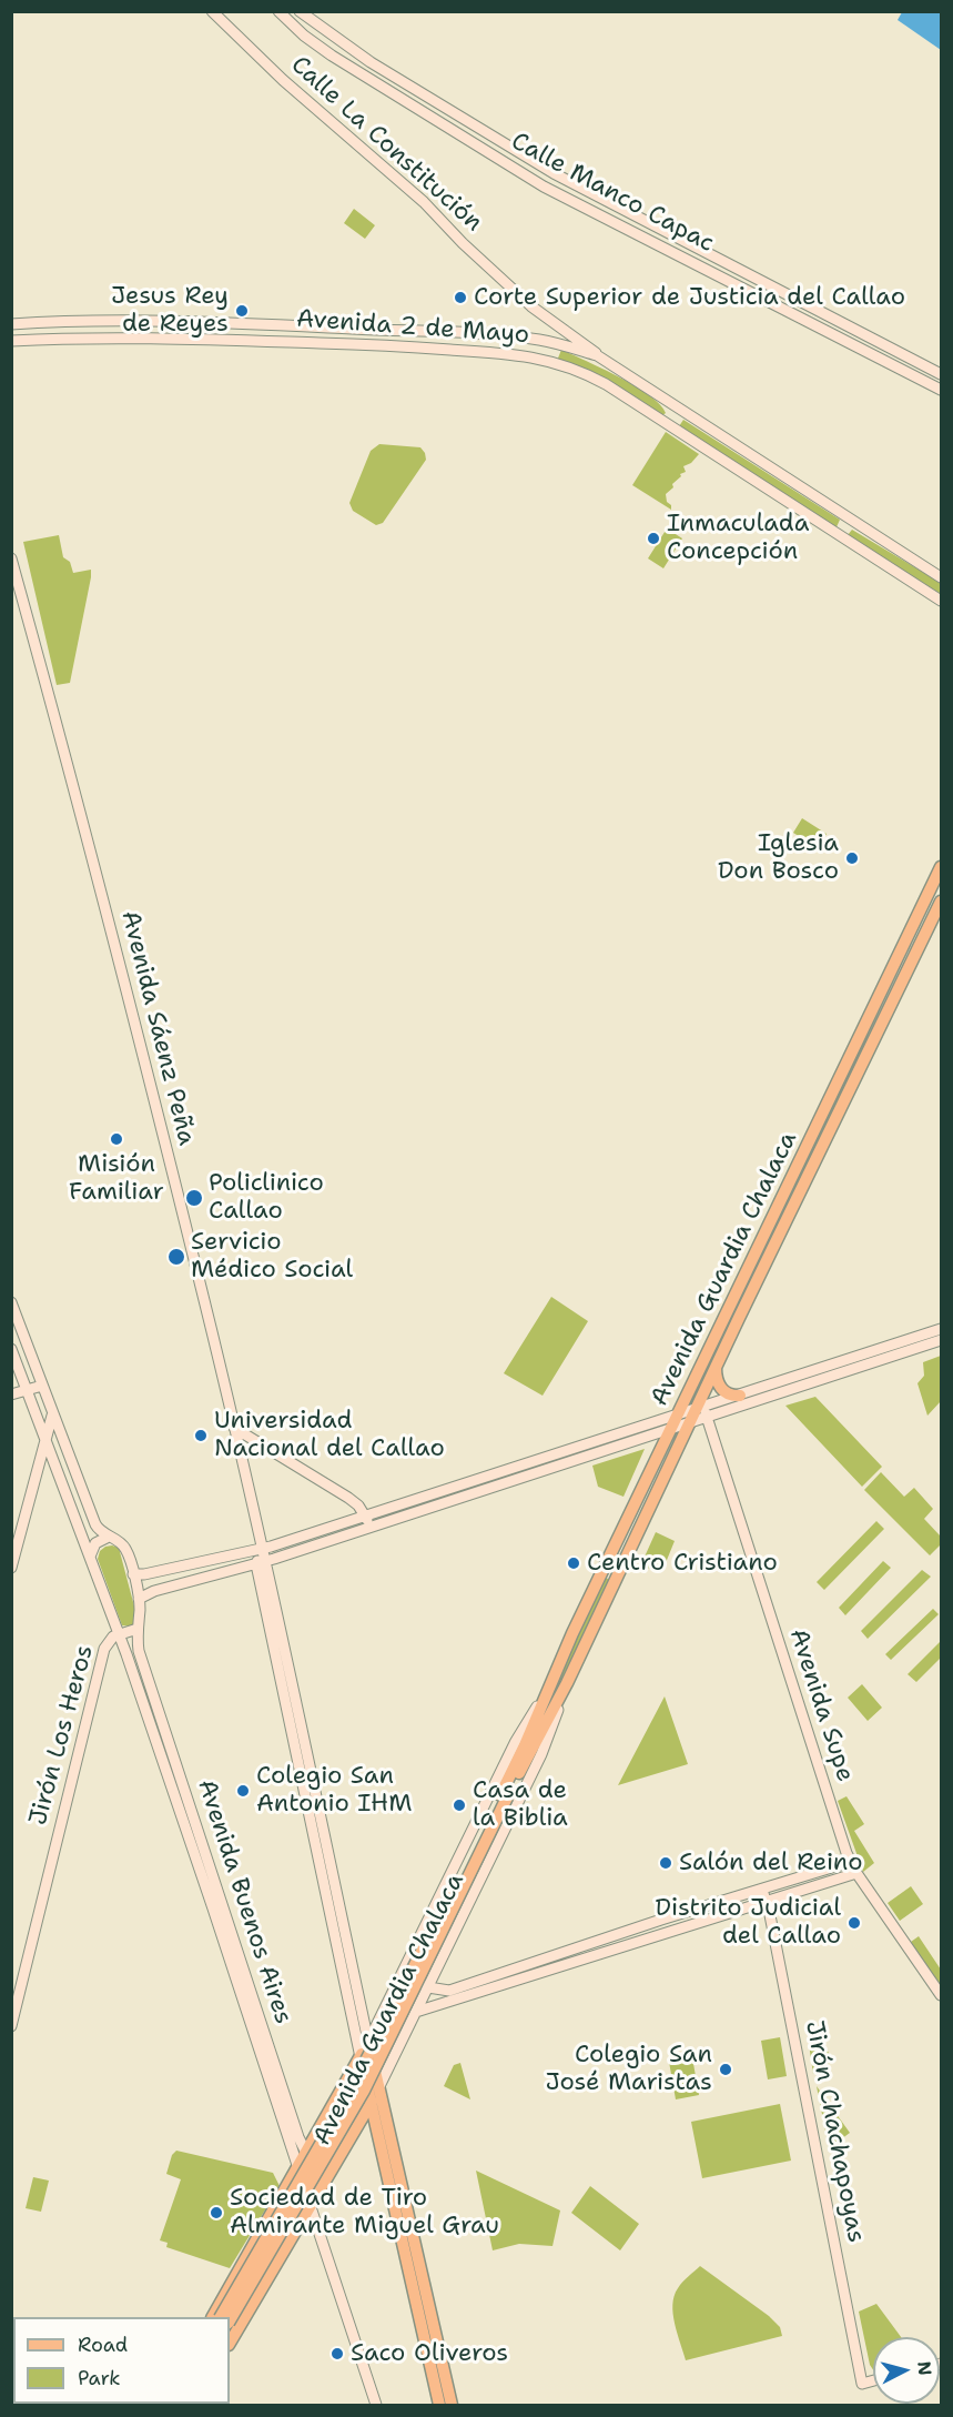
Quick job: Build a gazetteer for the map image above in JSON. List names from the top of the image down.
{
  "streets": {
    "main road": [
      "Calle La Constitución",
      "Calle Manco Capac",
      "Avenida 2 de Mayo",
      "Avenida Sáenz Peña",
      "Avenida Guardia Chalaca",
      "Avenida Supe",
      "Jirón Los Heros",
      "Avenida Buenos Aires",
      "Jirón Chachapoyas"
    ]
  },
  "crossings": [
    ["Calle La Constitución", "Avenida 2 de Mayo"],
    ["Avenida Guardia Chalaca", "Avenida Supe"],
    ["Avenida Guardia Chalaca", "Avenida Buenos Aires"],
    ["Jirón Los Heros", "Avenida Buenos Aires"]
  ],
  "places": [
    "Corte Superior de Justicia del Callao",
    "Jesus Rey de Reyes",
    "Inmaculada Concepción",
    "Iglesia Don Bosco",
    "Misión Familiar",
    "Policlinico Callao",
    "Servicio Médico Social",
    "Universidad Nacional del Callao",
    "Centro Cristiano",
    "Colegio San Antonio IHM",
    "Casa de la Biblia",
    "Salón del Reino",
    "Distrito Judicial del Callao",
    "Colegio San José Maristas",
    "Sociedad de Tiro Almirante Miguel Grau",
    "Saco Oliveros"
  ],
  "legend": ["Road", "Park"],
  "north": "right"
}
